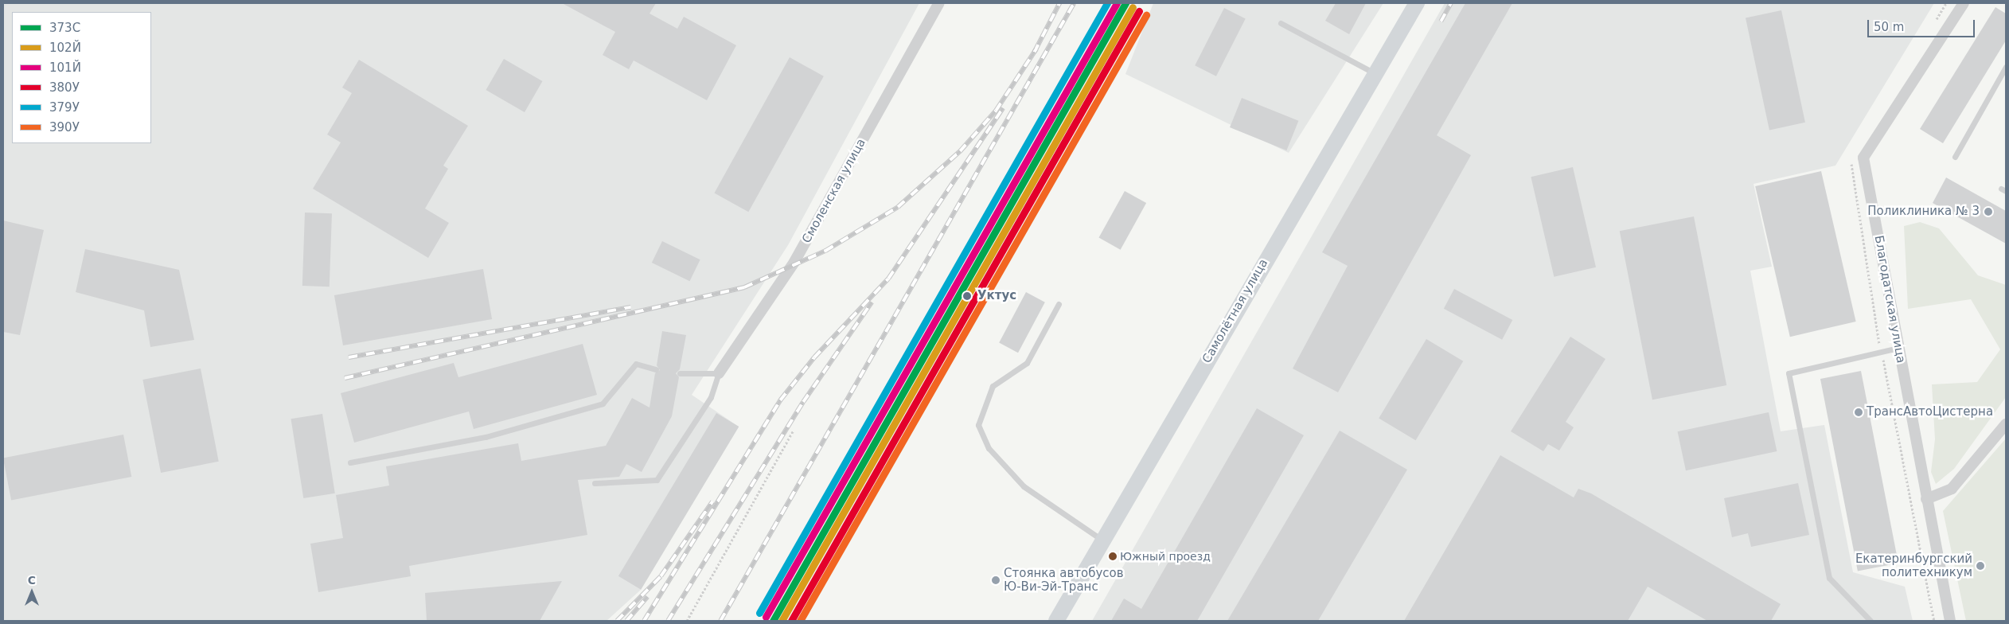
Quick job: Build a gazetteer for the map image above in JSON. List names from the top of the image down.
{
  "streets": {
    "main road": ["Самолётная улица"],
    "street": ["Смоленская улица", "Благодатская улица"]
  },
  "places": [
    "Поликлиника № 3",
    "Уктус",
    "ТрансАвтоЦистерна",
    "Южный проезд",
    "Екатеринбургский политехникум",
    "Стоянка автобусов Ю-Ви-Эй-Транс"
  ],
  "lines": [
    "transit line 373C",
    "transit line 101Й",
    "transit line 379У",
    "transit line 102Й",
    "transit line 380У",
    "transit line 390У"
  ],
  "legend": [
    "373C",
    "102Й",
    "101Й",
    "380У",
    "379У",
    "390У"
  ],
  "scale_bar": "50 m",
  "north": "top"
}
